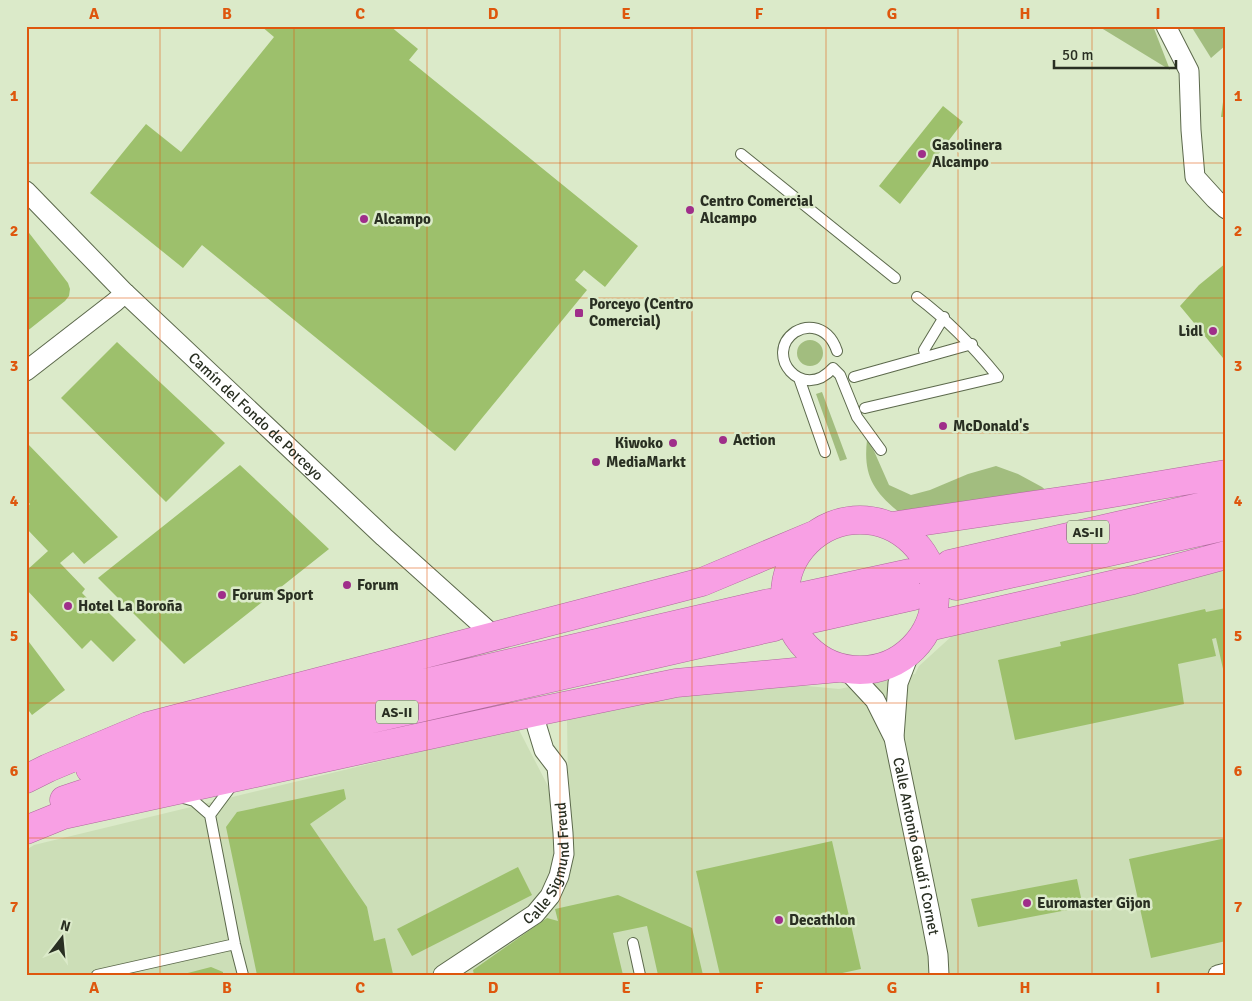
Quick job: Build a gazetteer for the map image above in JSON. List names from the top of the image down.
{
  "streets": {
    "highway": ["AS-II"],
    "street": ["Camín del Fondo de Porceyo", "Calle Antonio Gaudí i Cornet", "Calle Sigmund Freud"]
  },
  "places": {
    "other": [
      "Gasolinera Alcampo",
      "Centro Comercial Alcampo",
      "Alcampo",
      "Lidl",
      "McDonald's",
      "Action",
      "Kiwoko",
      "MediaMarkt",
      "Forum",
      "Forum Sport",
      "Hotel La Boroña",
      "Euromaster Gijon",
      "Decathlon"
    ],
    "transit": ["Porceyo (Centro Comercial)"]
  },
  "scale_bar": "50 m",
  "north": "top",
  "grid": {
    "columns": [
      "A",
      "B",
      "C",
      "D",
      "E",
      "F",
      "G",
      "H",
      "I"
    ],
    "rows": [
      "1",
      "2",
      "3",
      "4",
      "5",
      "6",
      "7"
    ]
  }
}
